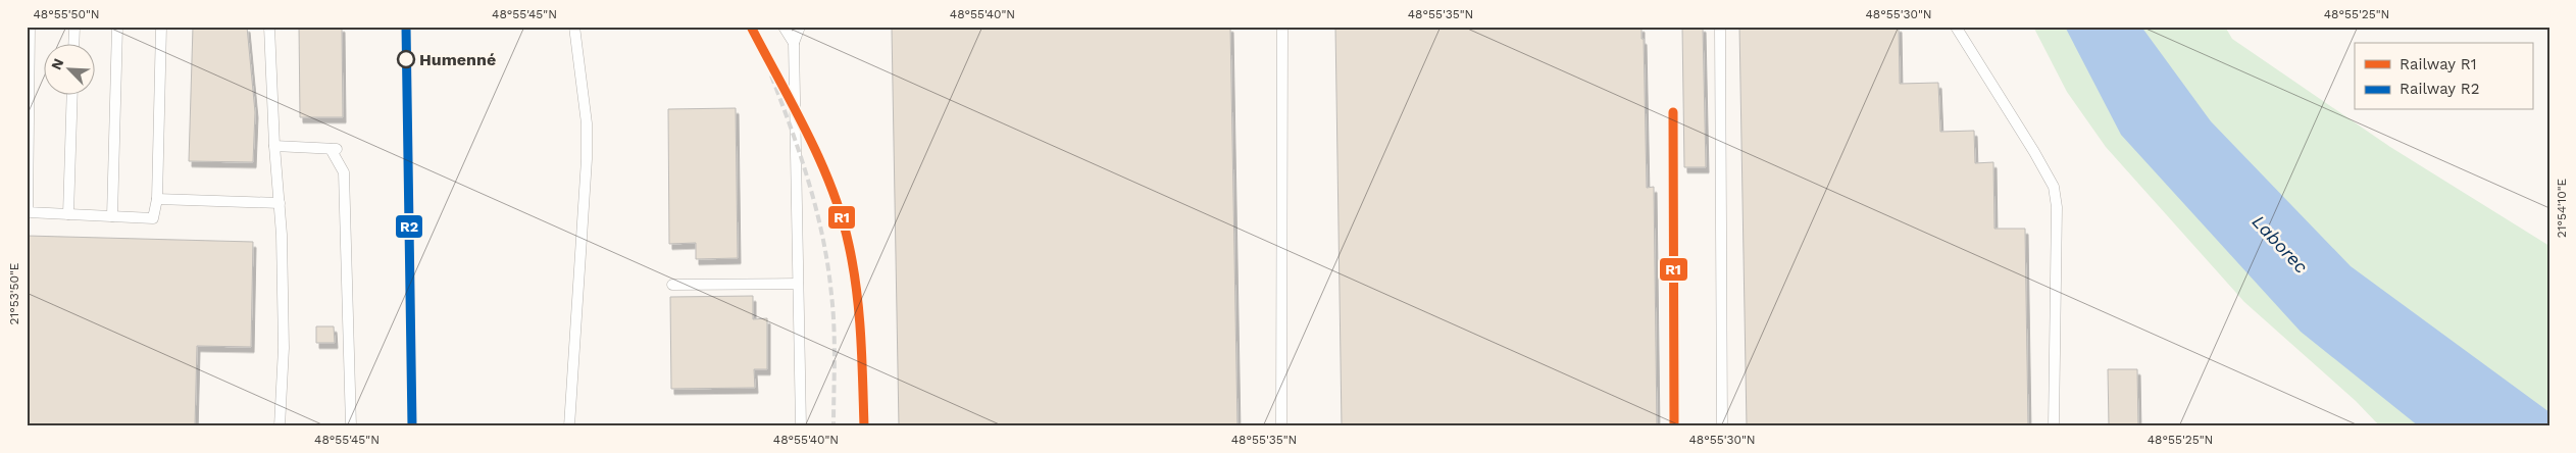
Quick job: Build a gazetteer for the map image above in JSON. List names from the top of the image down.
{
  "water": ["Laborec"],
  "places": ["Humenné"],
  "lines": ["rail line R1", "rail line R2"],
  "legend": ["Railway R1", "Railway R2"],
  "north": "top left",
  "coordinates": [
    "48°55'50\"N",
    "48°55'45\"N",
    "48°55'40\"N",
    "48°55'35\"N",
    "48°55'30\"N",
    "48°55'25\"N",
    "21°54'10\"E",
    "21°53'50\"E"
  ]
}
